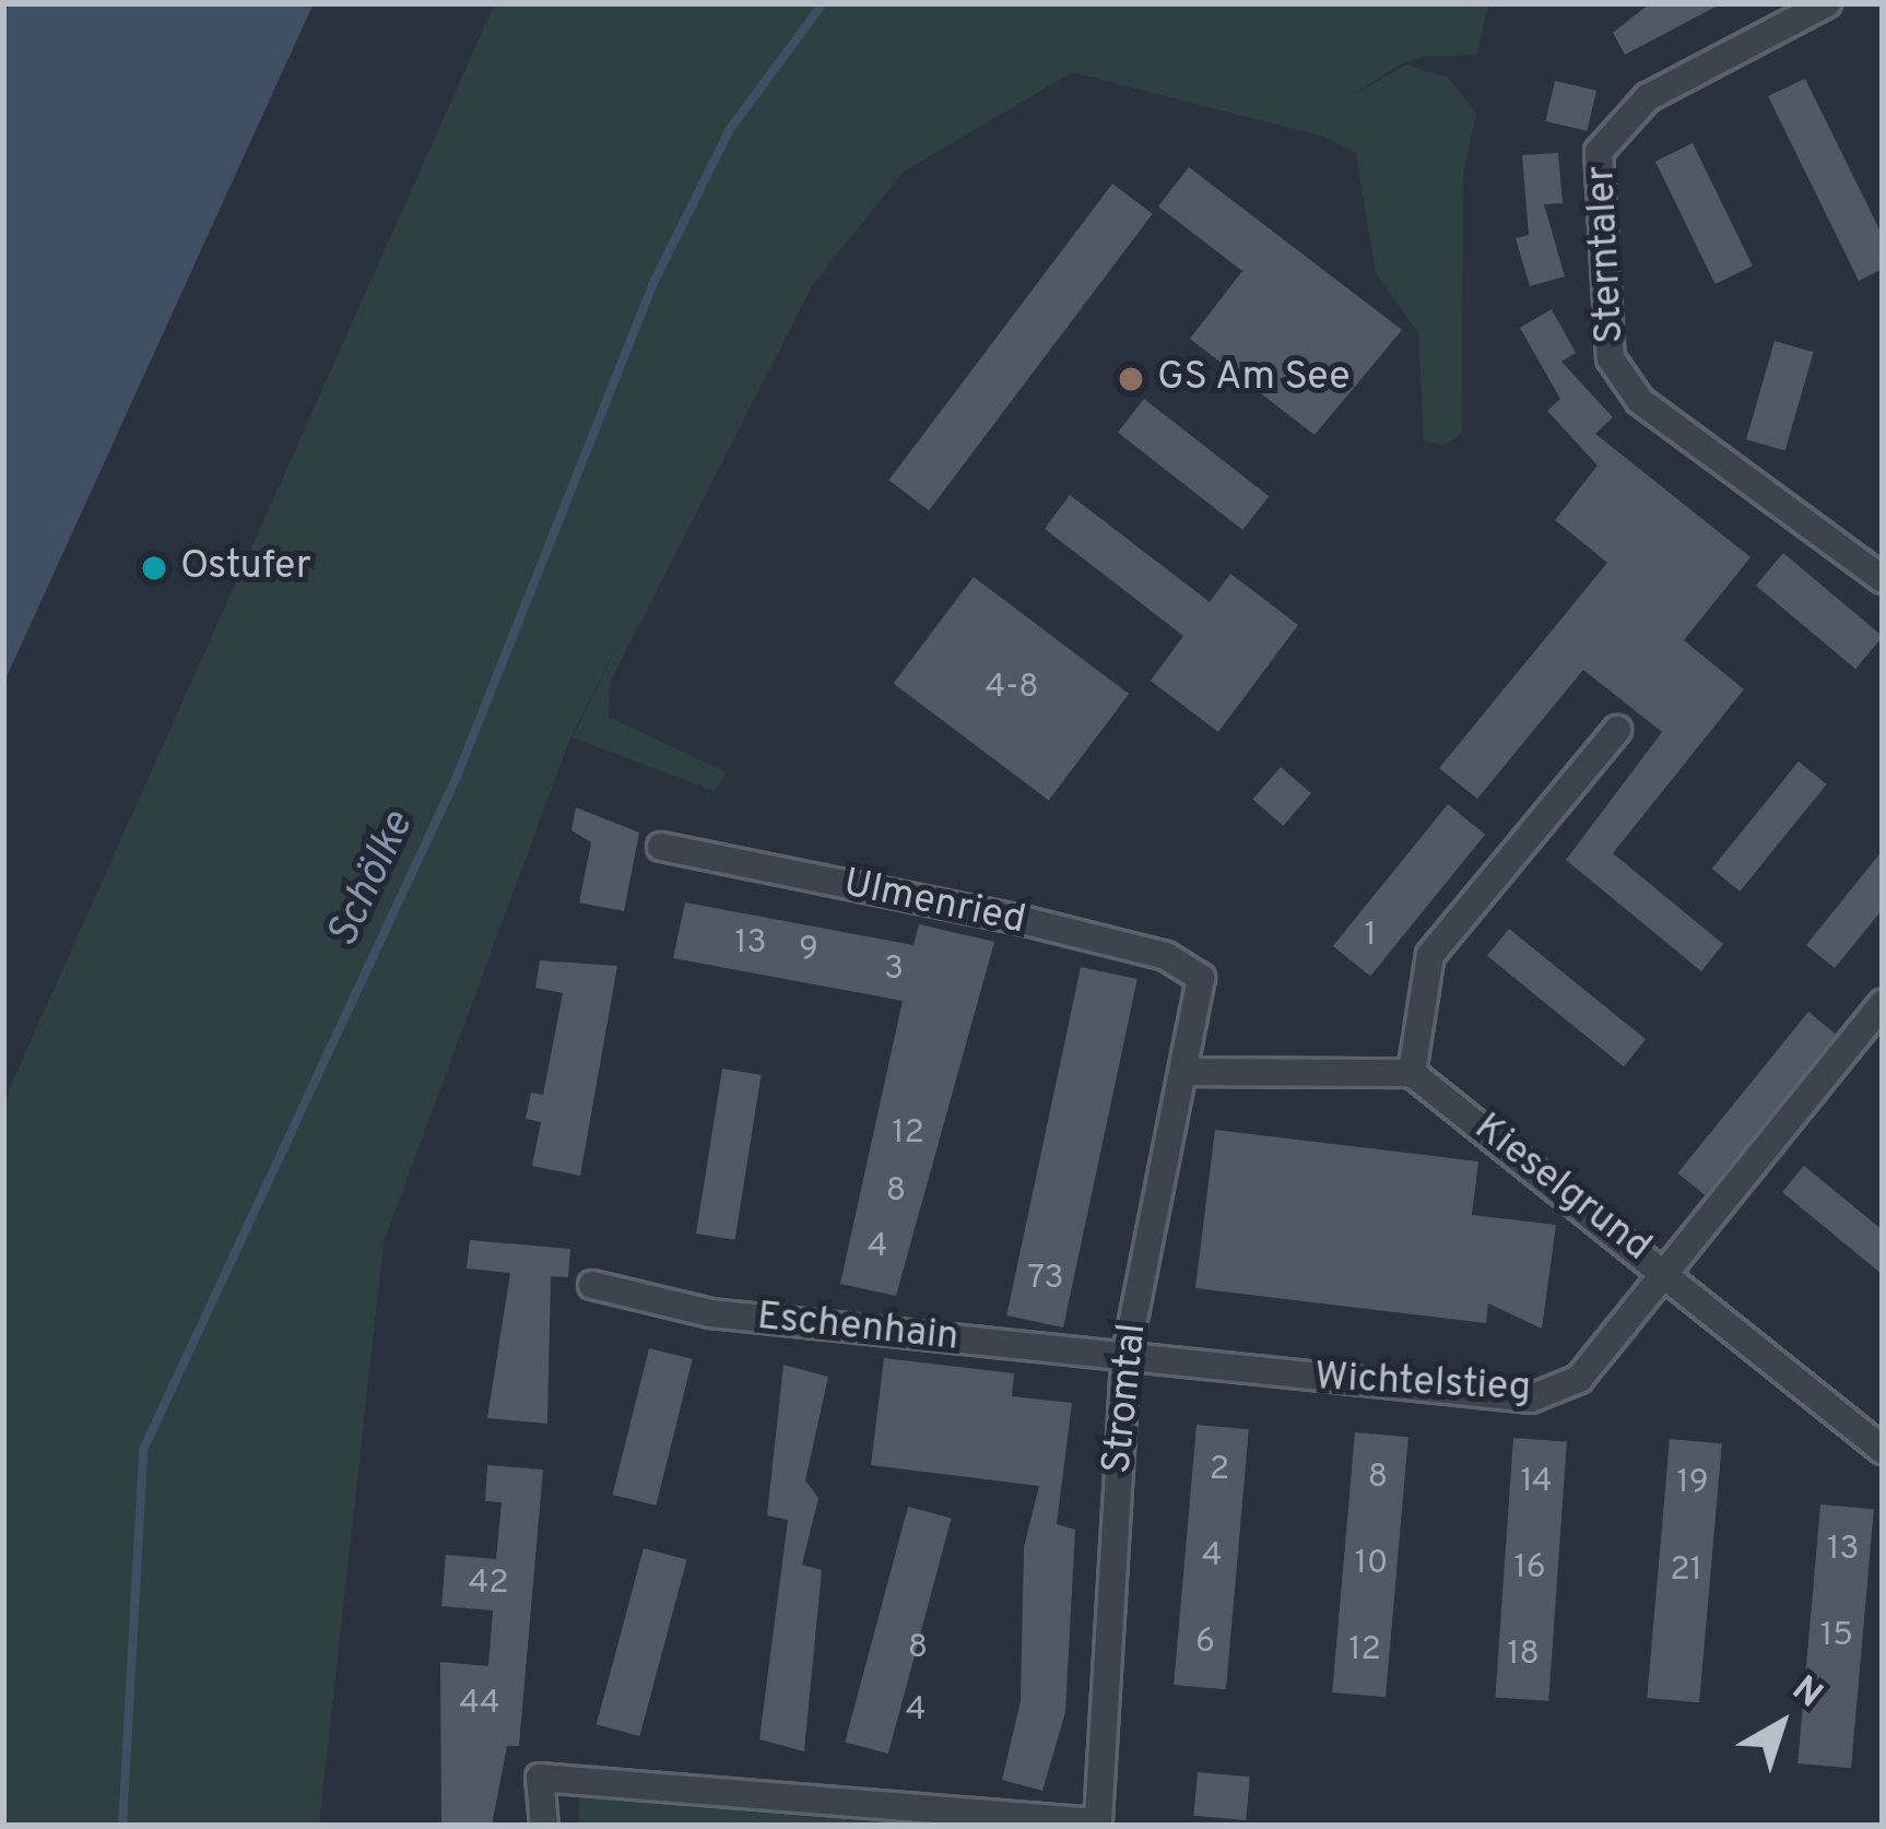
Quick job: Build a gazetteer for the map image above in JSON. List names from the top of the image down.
{
  "streets": {
    "street": [
      "Sterntaler",
      "Ulmenried",
      "Kieselgrund",
      "Eschenhain",
      "Wichtelstieg",
      "Stromtal"
    ]
  },
  "crossings": [
    ["Ulmenried", "Stromtal"],
    ["Kieselgrund", "Wichtelstieg"],
    ["Eschenhain", "Wichtelstieg"],
    ["Eschenhain", "Stromtal"],
    ["Wichtelstieg", "Stromtal"]
  ],
  "water": ["Schölke"],
  "places": ["GS Am See", "Ostufer"],
  "house_numbers": [
    "4-8",
    "1",
    "13",
    "9",
    "3",
    "12",
    "8",
    "4",
    "73",
    "2",
    "8",
    "14",
    "19",
    "13",
    "4",
    "10",
    "16",
    "21",
    "42",
    "15",
    "6",
    "8",
    "12",
    "18",
    "44",
    "4"
  ],
  "north": "top right"
}
